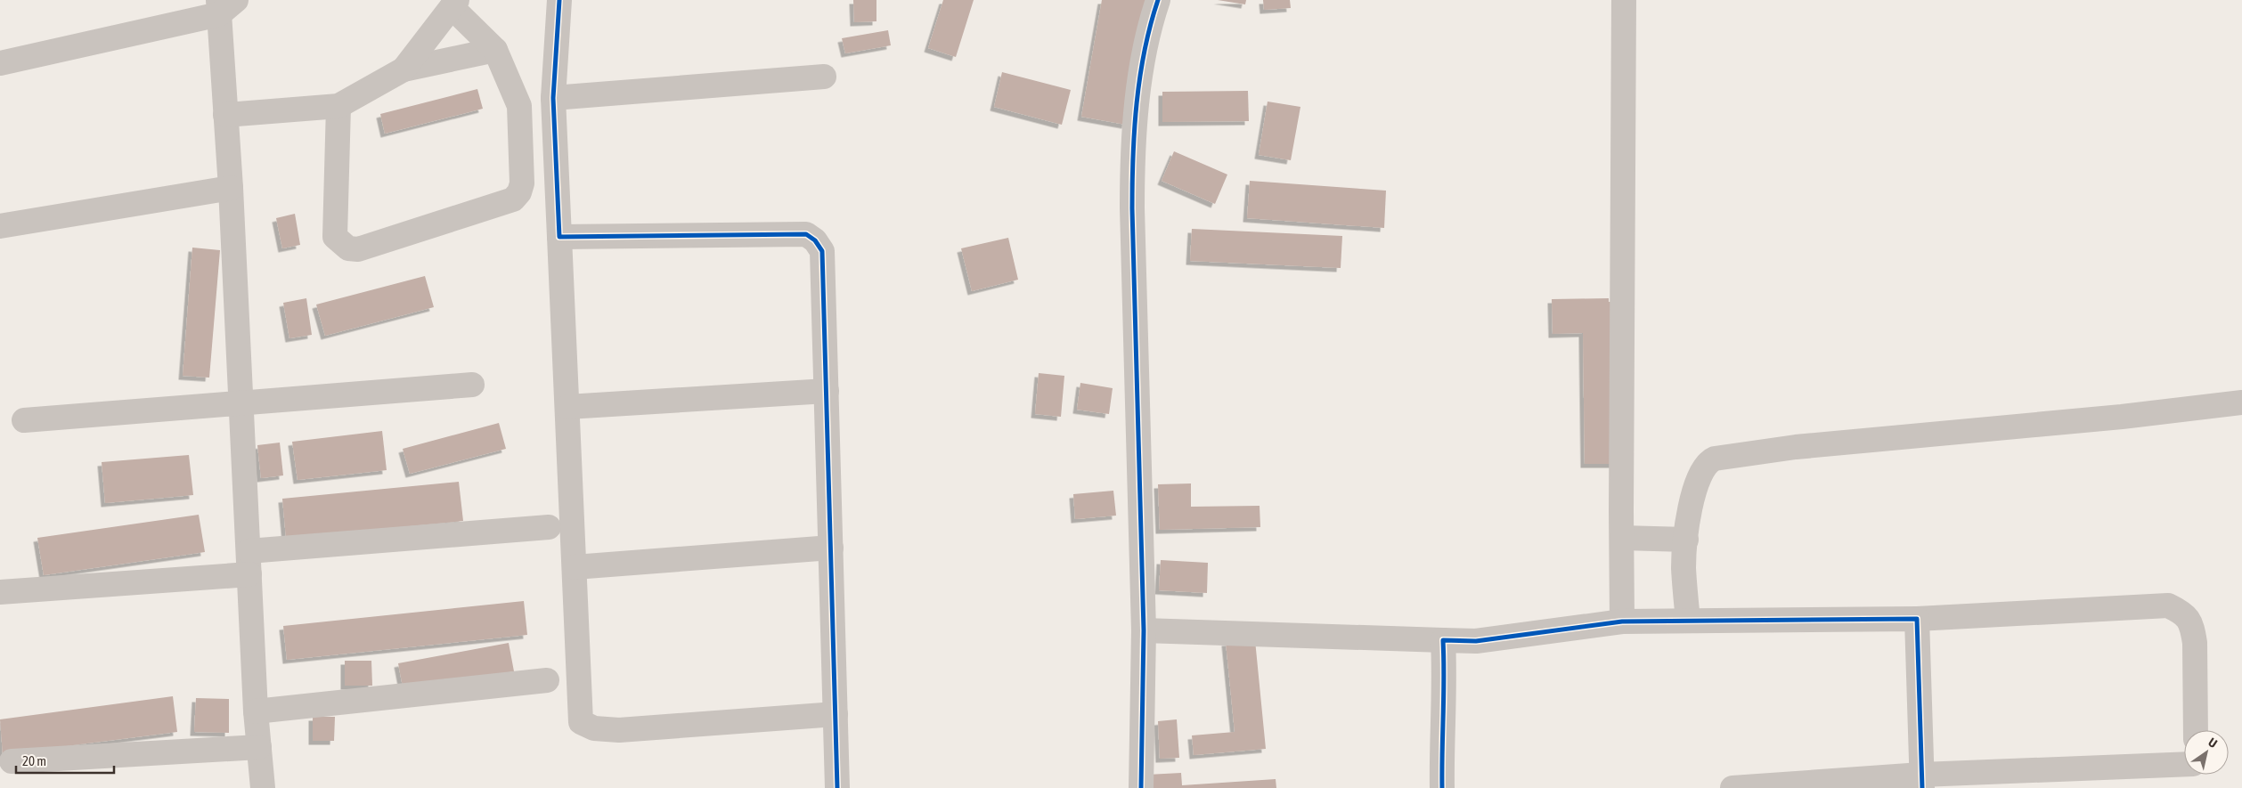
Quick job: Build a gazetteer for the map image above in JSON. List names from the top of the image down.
{
  "scale_bar": "20 m",
  "north": "top right"
}
